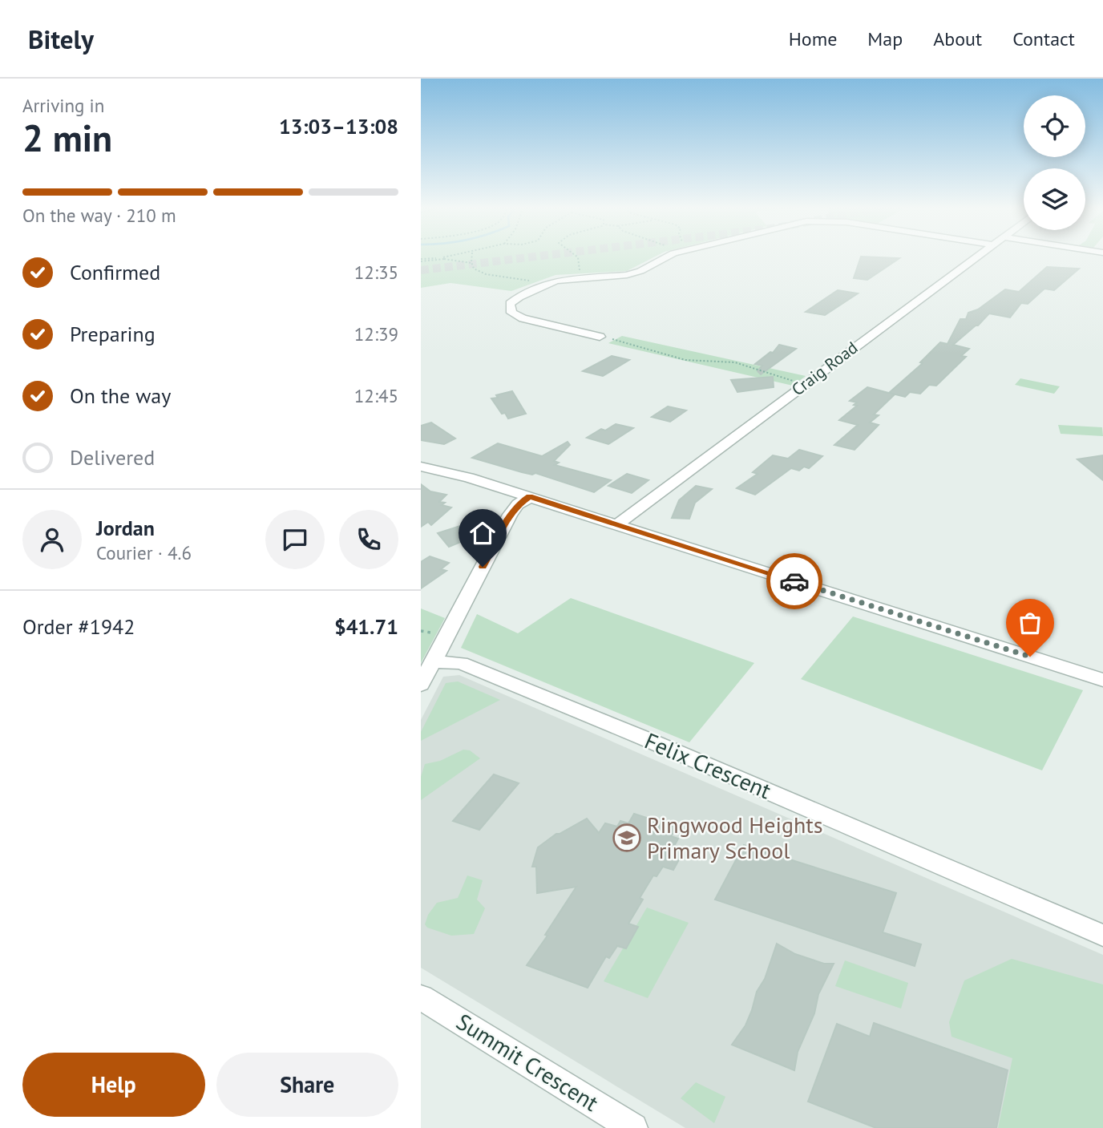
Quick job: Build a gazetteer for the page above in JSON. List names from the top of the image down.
{
  "streets": {
    "street": ["Craig Road", "Felix Crescent", "Summit Crescent"]
  },
  "places": {
    "school or university": ["Ringwood Heights Primary School"]
  },
  "page": {
    "header": "Bitely",
    "nav": [
      "Home",
      "Map",
      "About",
      "Contact"
    ],
    "heading": ["2 min", "Arriving in", "13:03–13:08"],
    "panel": [
      "Jordan",
      "Courier · 4.6",
      "Order #1942",
      "$41.71"
    ],
    "bar": "On the way · 210 m",
    "list": [
      ["Confirmed", "12:35"],
      ["Preparing", "12:39"],
      ["On the way", "12:45"],
      "Delivered"
    ],
    "buttons": ["Help", "Share"]
  }
}
